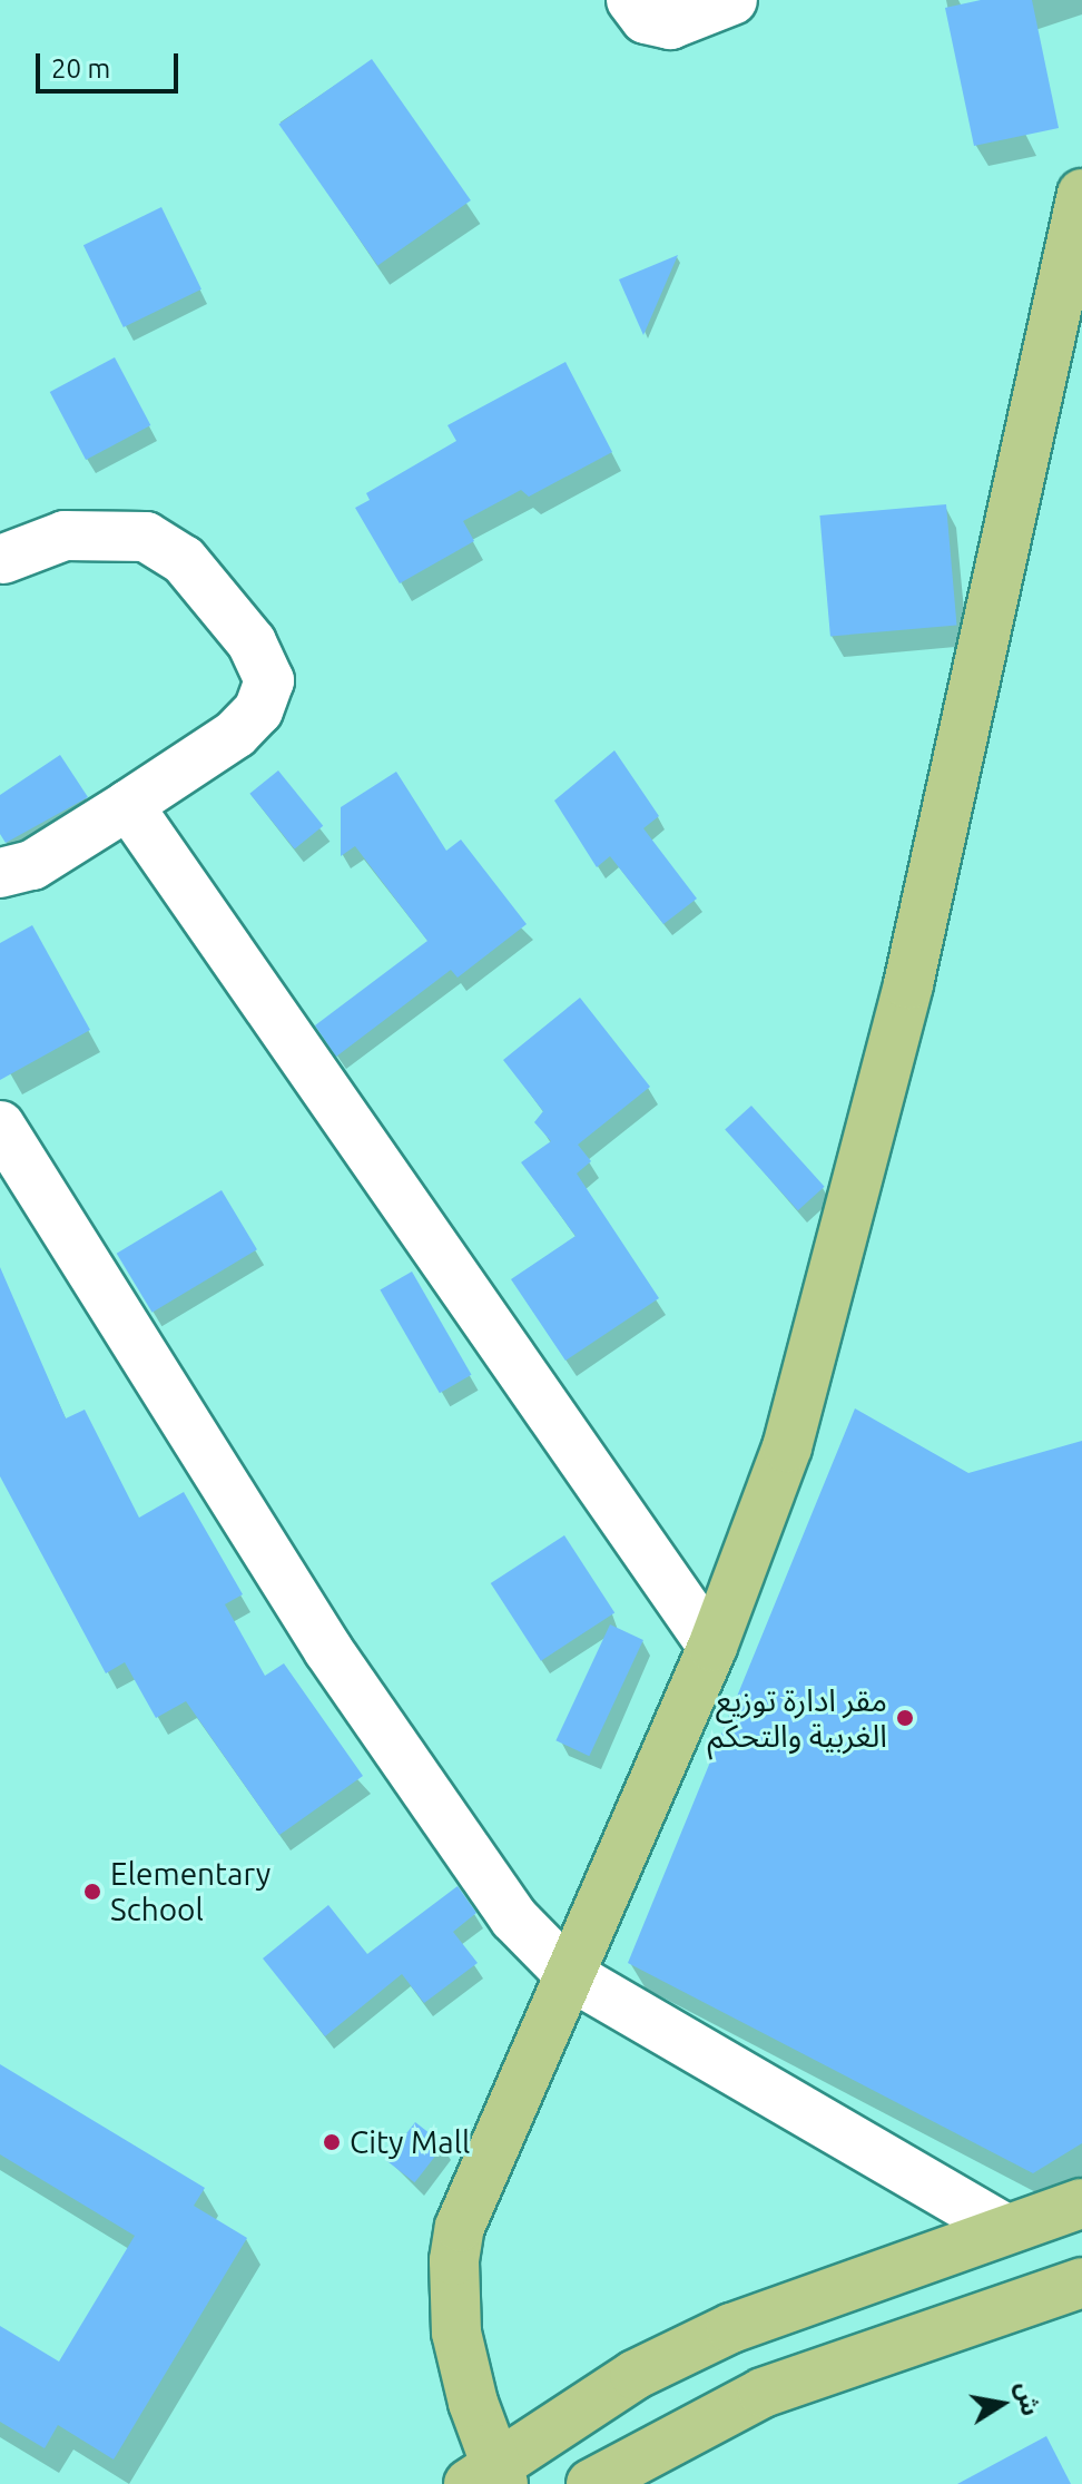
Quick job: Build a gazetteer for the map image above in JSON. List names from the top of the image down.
{
  "places": ["مقر ادارة توزيع الغربية والتحكم", "Elementary School", "City Mall"],
  "scale_bar": "20 m",
  "north": "right"
}
